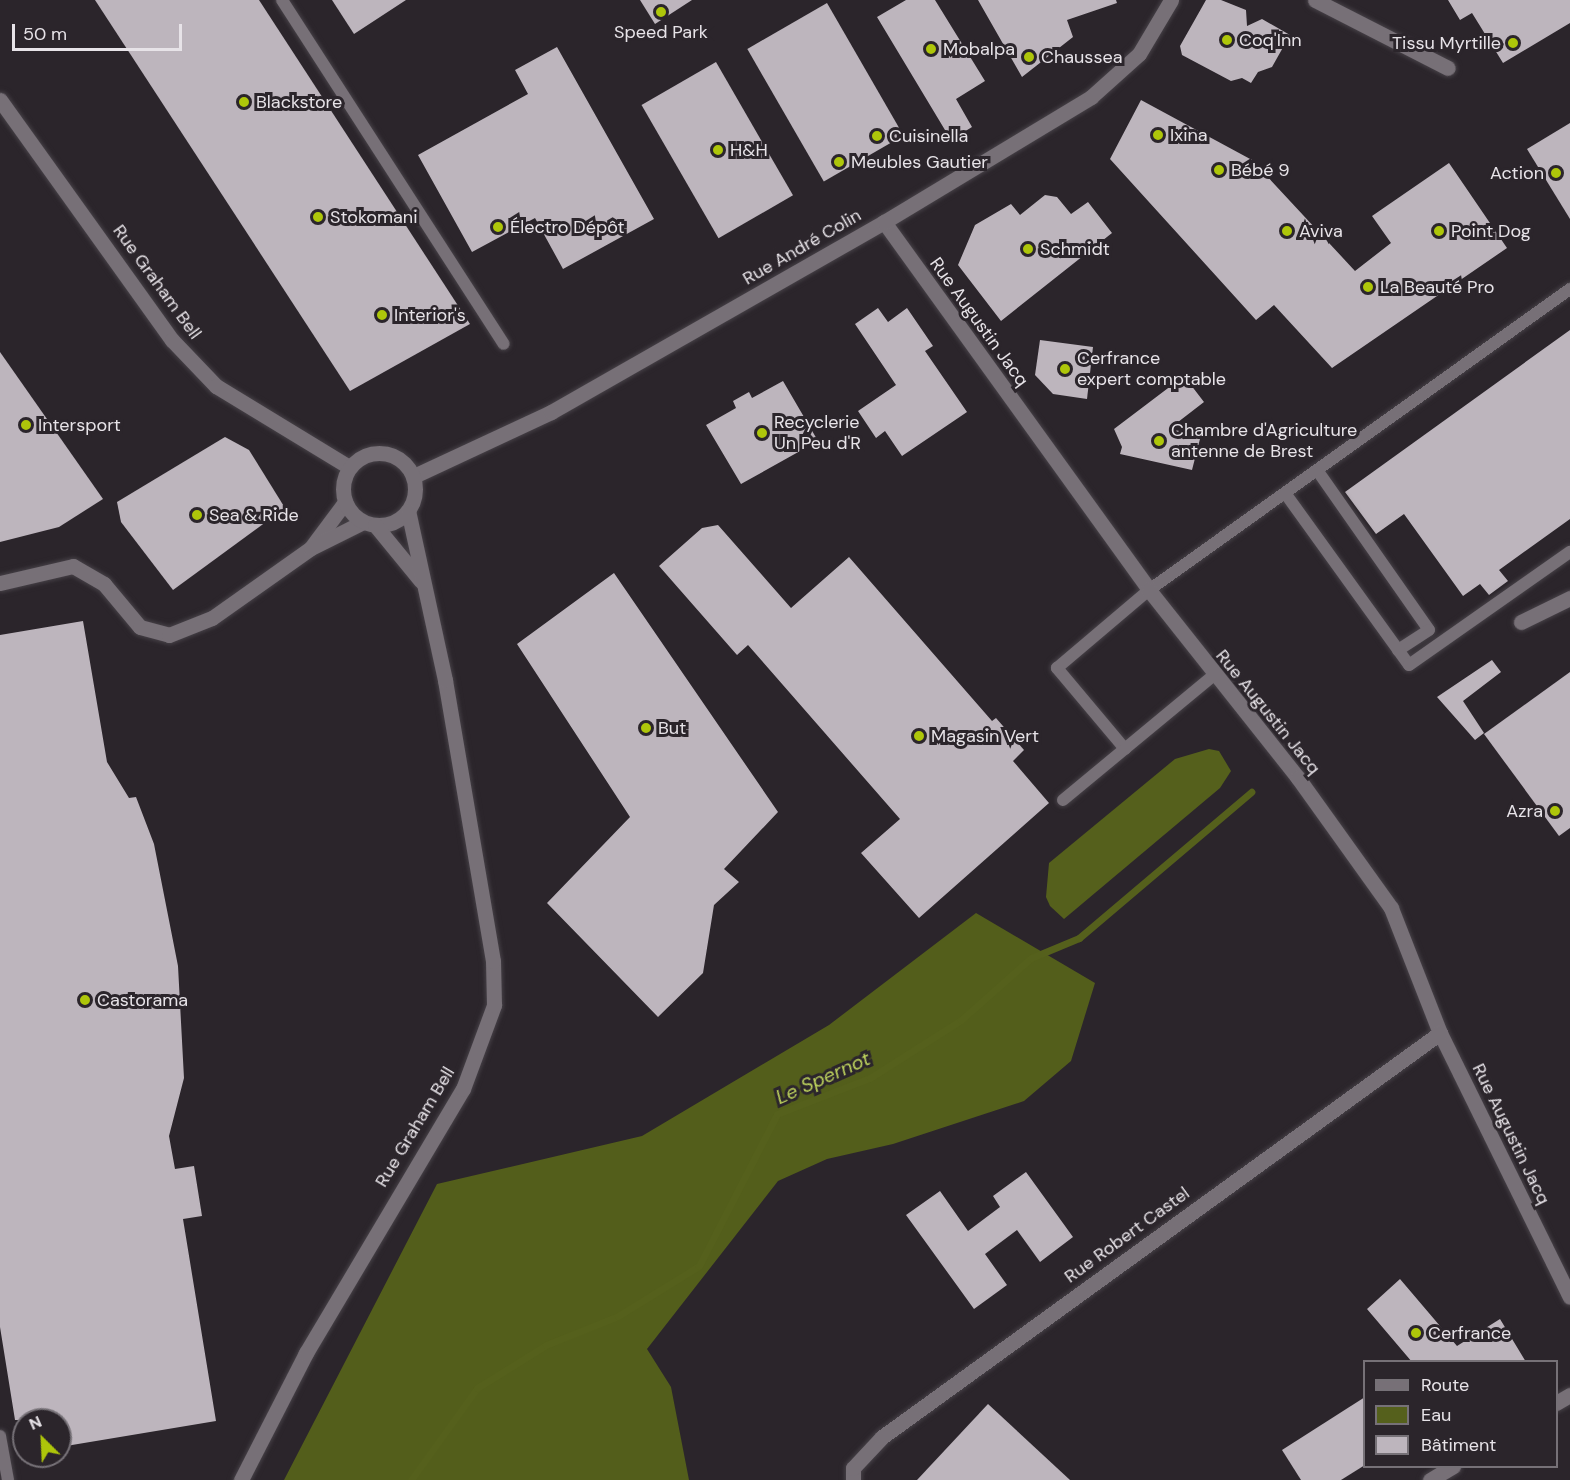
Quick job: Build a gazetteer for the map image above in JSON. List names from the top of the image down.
{
  "streets": {
    "street": [
      "Rue André Colin",
      "Rue Graham Bell",
      "Rue Augustin Jacq",
      "Rue Robert Castel"
    ]
  },
  "crossings": [
    ["Rue André Colin", "Rue Graham Bell"],
    ["Rue André Colin", "Rue Augustin Jacq"],
    ["Rue Augustin Jacq", "Rue Robert Castel"]
  ],
  "water": ["Le Spernot"],
  "places": [
    "Speed Park",
    "Coq'Inn",
    "Tissu Myrtille",
    "Mobalpa",
    "Chaussea",
    "Blackstore",
    "Ixina",
    "Cuisinella",
    "H&H",
    "Meubles Gautier",
    "Bébé 9",
    "Action",
    "Stokomani",
    "Électro Dépôt",
    "Aviva",
    "Point Dog",
    "Schmidt",
    "La Beauté Pro",
    "Interior's",
    "Cerfrance expert comptable",
    "Intersport",
    "Recyclerie Un Peu d'R",
    "Chambre d'Agriculture antenne de Brest",
    "Sea & Ride",
    "But",
    "Magasin Vert",
    "Azra",
    "Castorama",
    "Cerfrance"
  ],
  "legend": ["Route", "Eau", "Bâtiment"],
  "scale_bar": "50 m",
  "north": "top left"
}
